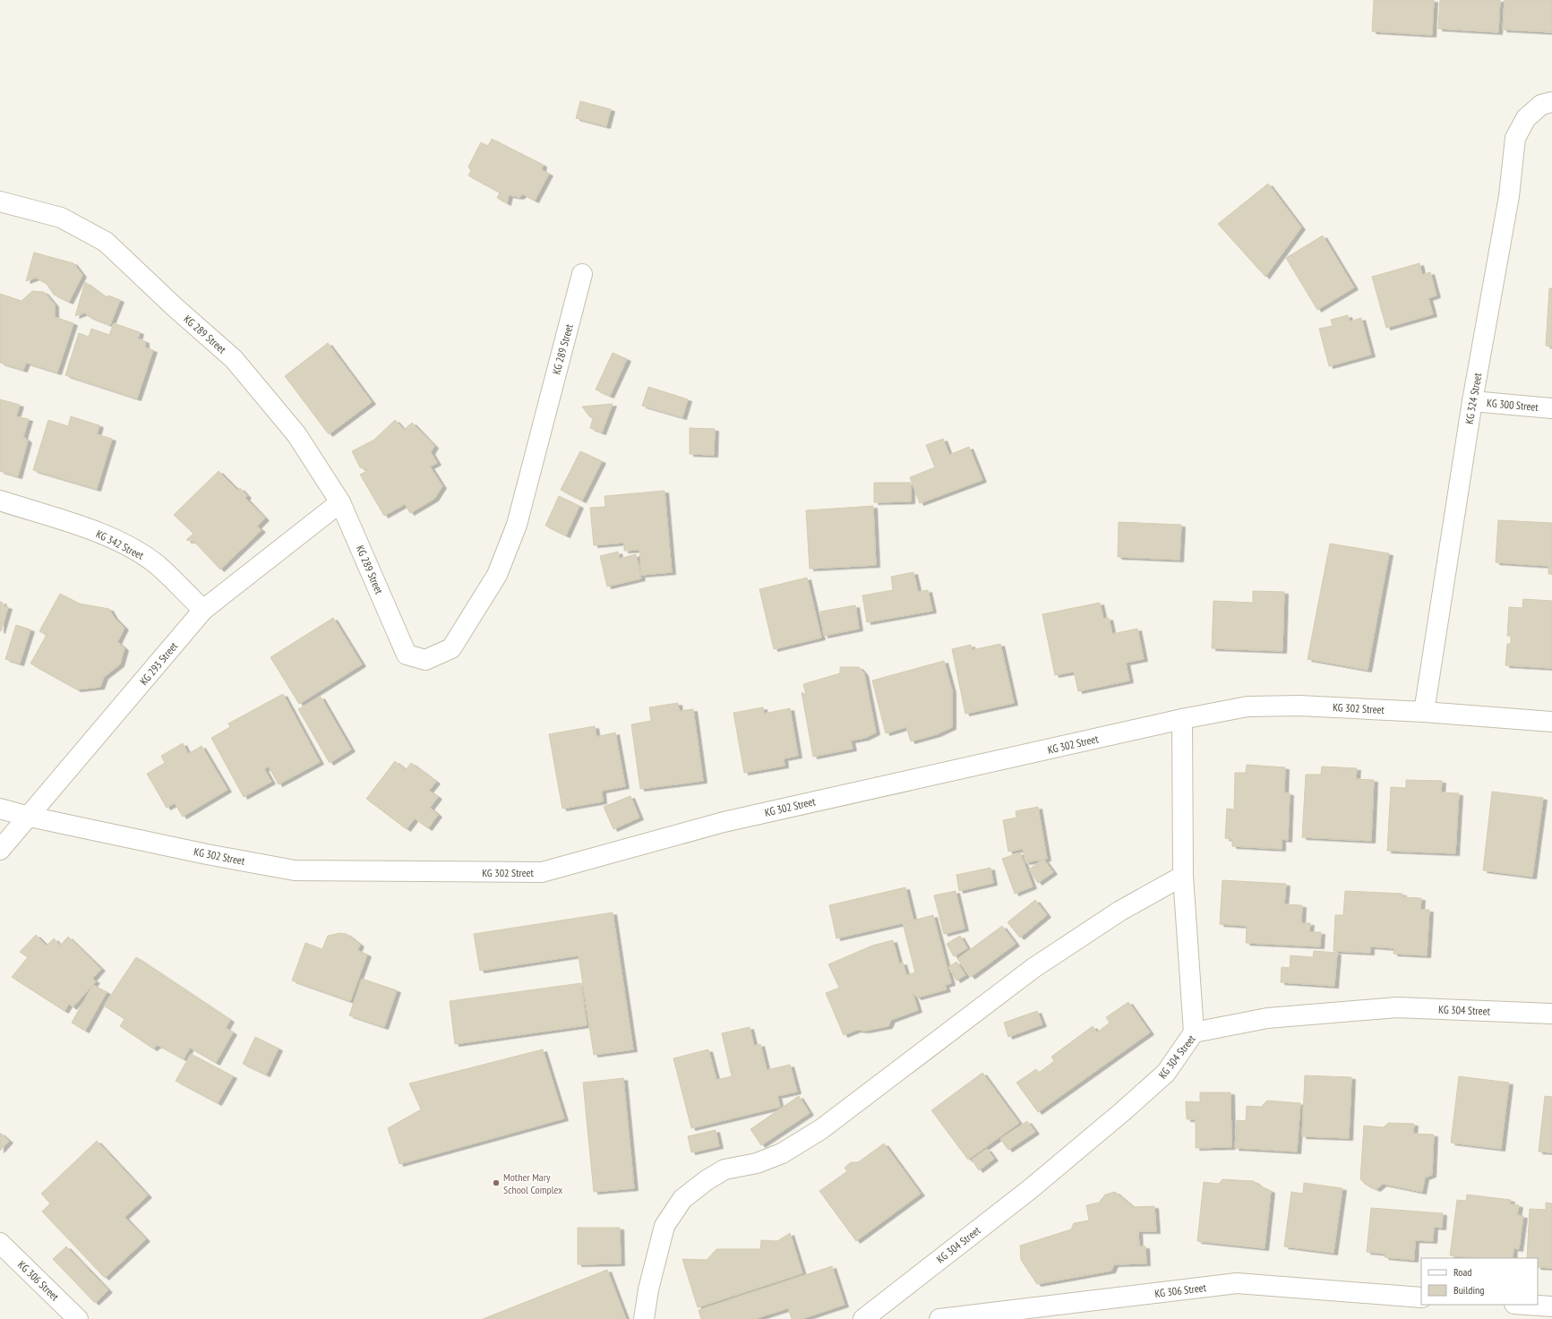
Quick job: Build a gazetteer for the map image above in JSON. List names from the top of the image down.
{
  "streets": {
    "street": [
      "KG 289 Street",
      "KG 324 Street",
      "KG 300 Street",
      "KG 342 Street",
      "KG 293 Street",
      "KG 302 Street",
      "KG 304 Street",
      "KG 306 Street"
    ]
  },
  "crossings": [
    ["KG 289 Street", "KG 293 Street"],
    ["KG 324 Street", "KG 300 Street"],
    ["KG 324 Street", "KG 302 Street"],
    ["KG 342 Street", "KG 293 Street"],
    ["KG 293 Street", "KG 302 Street"]
  ],
  "places": ["Mother Mary School Complex"],
  "legend": ["Road", "Building"]
}
